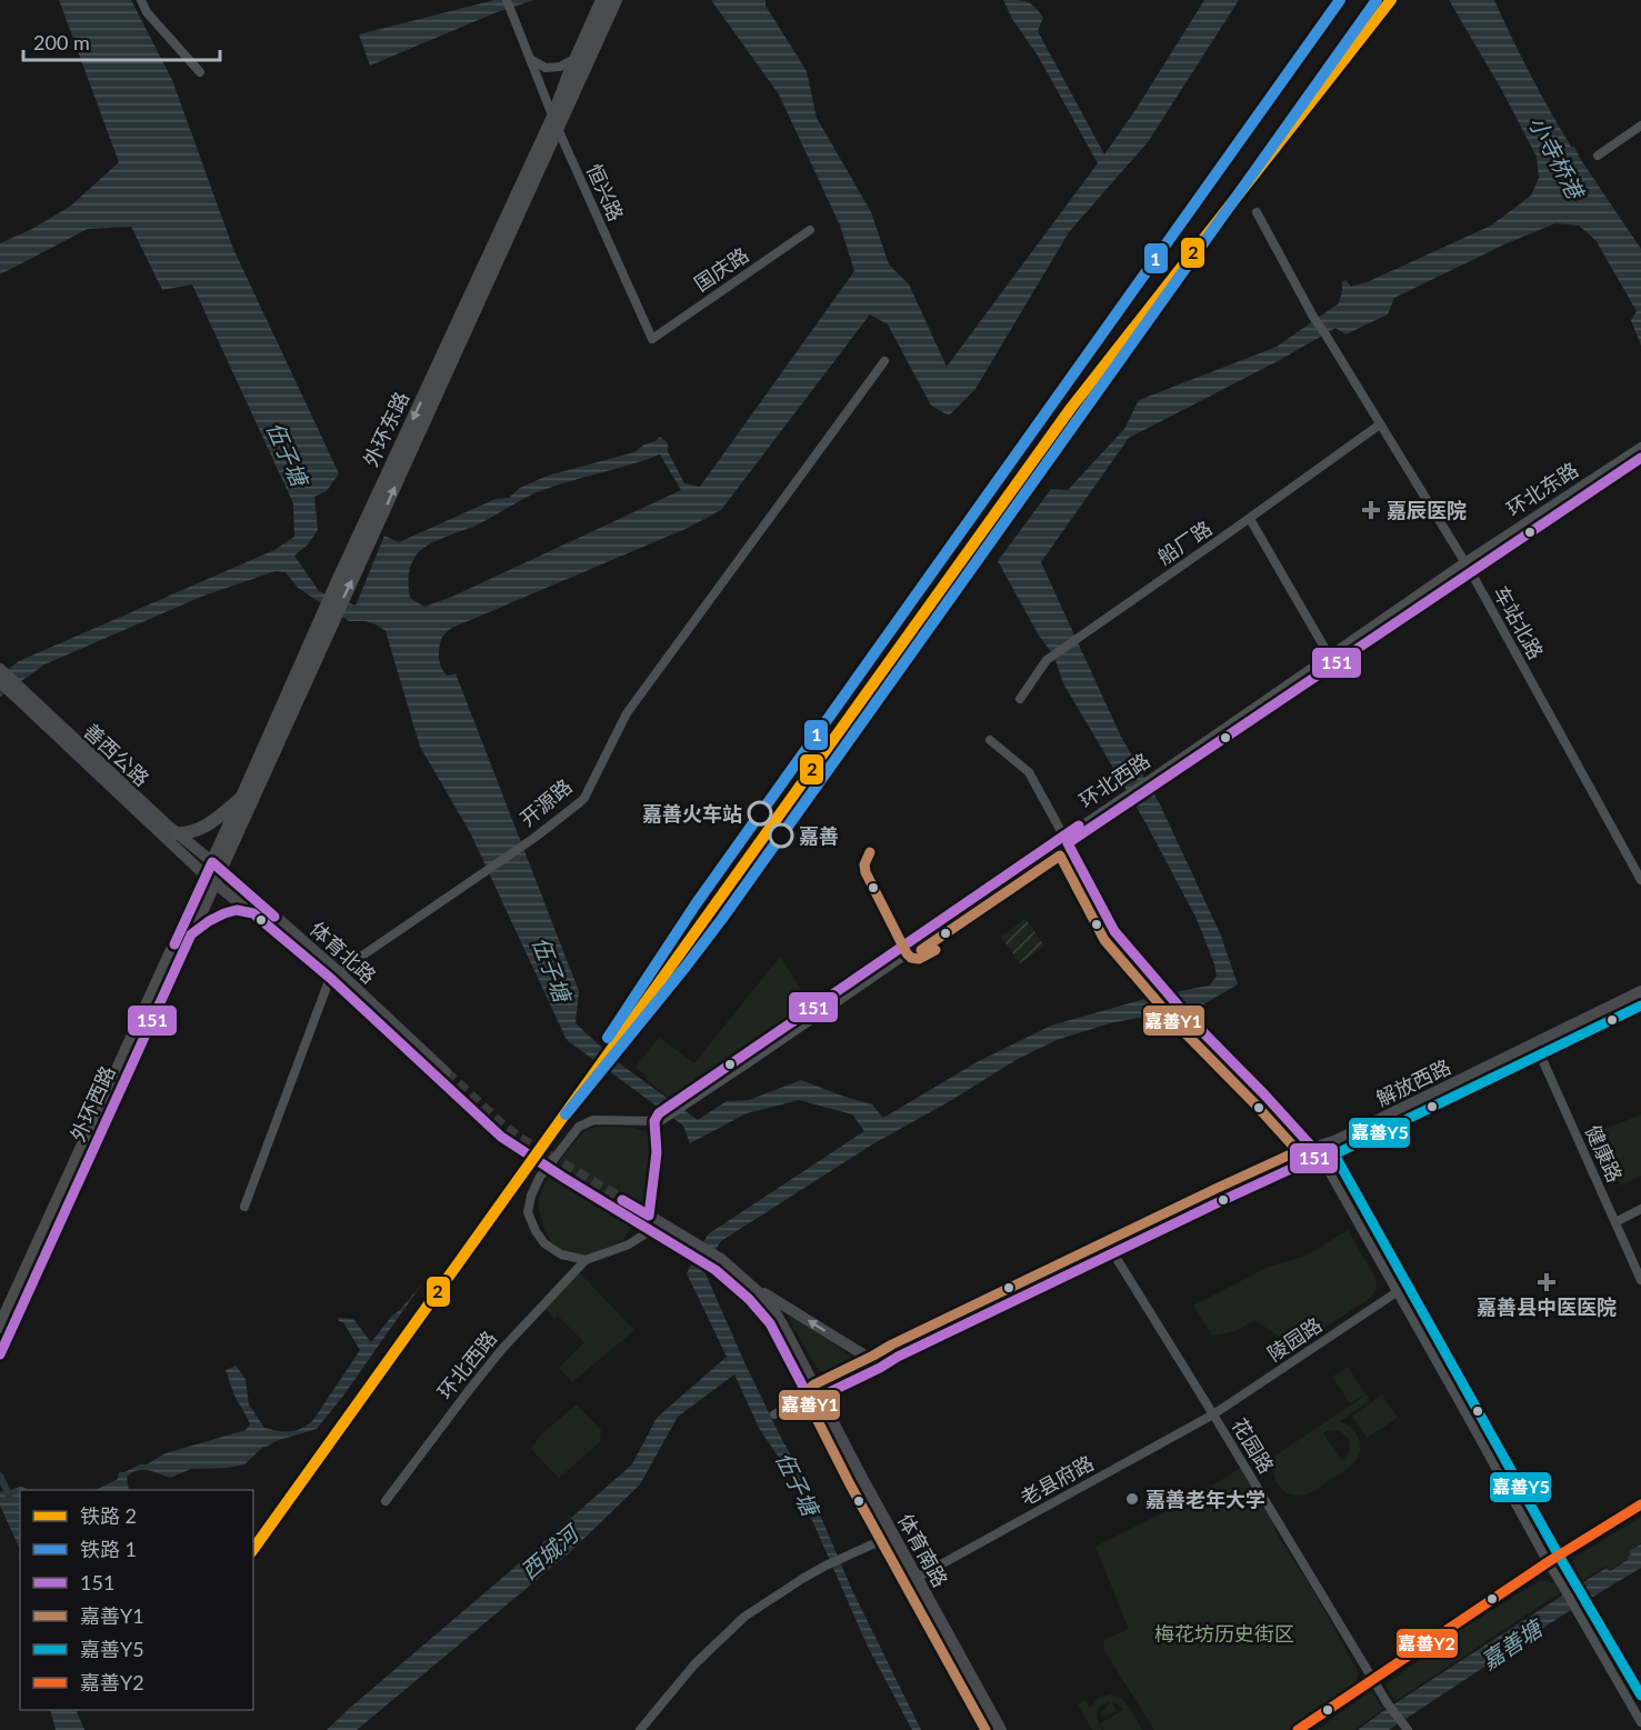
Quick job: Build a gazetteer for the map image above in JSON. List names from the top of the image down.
{
  "streets": {
    "highway": ["外环东路", "外环西路"],
    "main road": [
      "善西公路",
      "体育北路",
      "解放西路",
      "体育南路"
    ],
    "street": [
      "恒兴路",
      "国庆路",
      "环北东路",
      "船厂路",
      "车站北路",
      "环北西路",
      "开源路",
      "健康路",
      "陵园路",
      "花园路",
      "老县府路"
    ]
  },
  "crossings": [
    ["恒兴路", "国庆路"],
    ["恒兴路", "外环东路"],
    ["外环东路", "善西公路"],
    ["外环东路", "体育北路"],
    ["外环东路", "外环西路"],
    ["环北东路", "车站北路"],
    ["环北东路", "环北西路"],
    ["船厂路", "车站北路"],
    ["车站北路", "环北西路"],
    ["善西公路", "体育北路"],
    ["善西公路", "外环西路"],
    ["开源路", "体育北路"],
    ["体育北路", "外环西路"],
    ["解放西路", "健康路"],
    ["解放西路", "花园路"],
    ["解放西路", "体育南路"],
    ["陵园路", "花园路"],
    ["陵园路", "老县府路"],
    ["花园路", "老县府路"],
    ["老县府路", "体育南路"]
  ],
  "water": [
    "小寺桥港",
    "伍子塘",
    "西城河",
    "嘉善塘"
  ],
  "parks": ["梅花坊历史街区"],
  "places": {
    "health": ["嘉辰医院", "嘉善县中医医院"],
    "other": ["嘉善火车站", "嘉善", "嘉善老年大学"]
  },
  "lines": [
    "rail line 2",
    "rail line 1",
    "transit line 151",
    "transit line 嘉善Y1",
    "transit line 嘉善Y5",
    "transit line 嘉善Y2"
  ],
  "legend": [
    "铁路 2",
    "铁路 1",
    "151",
    "嘉善Y1",
    "嘉善Y5",
    "嘉善Y2"
  ],
  "scale_bar": "200 m"
}
